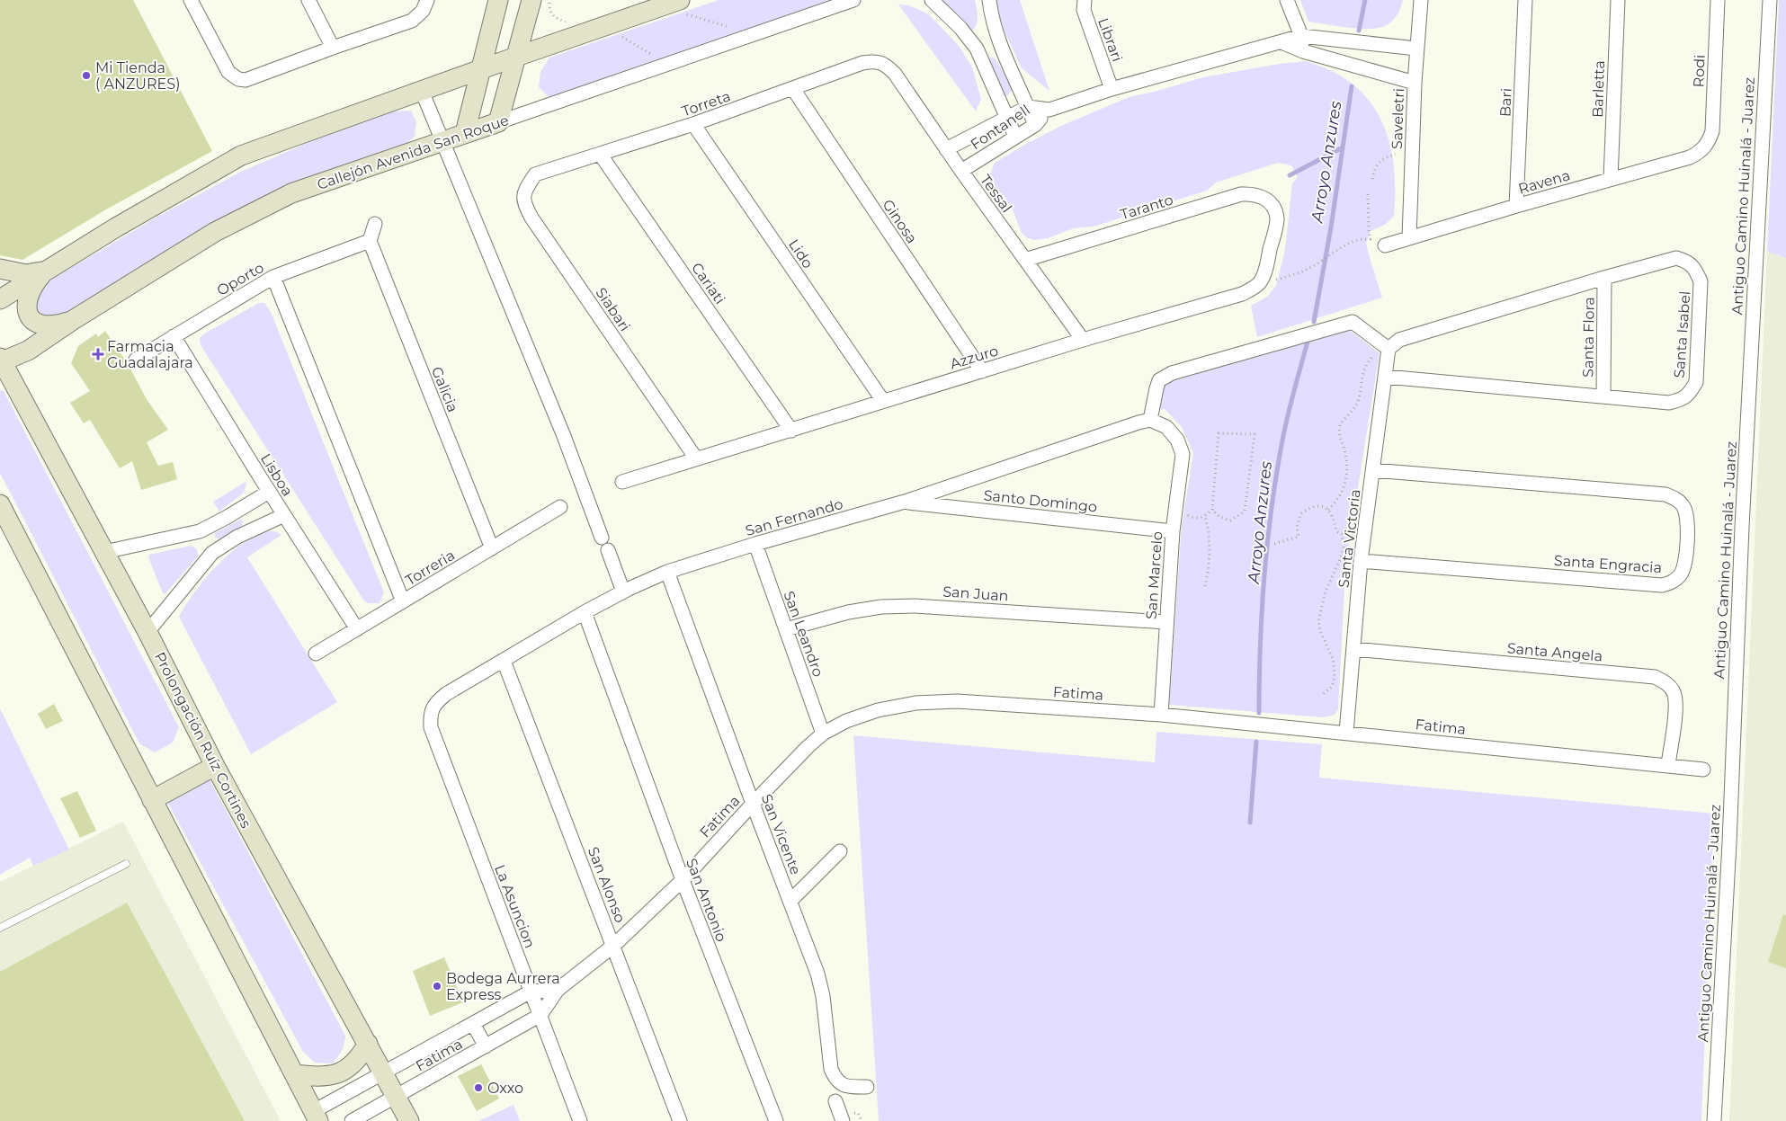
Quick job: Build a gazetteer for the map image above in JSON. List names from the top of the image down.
{
  "streets": {
    "street": [
      "Librari",
      "Rodi",
      "Barletta",
      "Bari",
      "Torreta",
      "Saveletri",
      "Fontanell",
      "Callejón Avenida San Roque",
      "Ravena",
      "Tessal",
      "Antiguo Camino Huinalá - Juarez",
      "Taranto",
      "Ginosa",
      "Lido",
      "Oporto",
      "Cariati",
      "Siabari",
      "Santa Isabel",
      "Santa Flora",
      "Azzuro",
      "Galicia",
      "Lisboa",
      "Santo Domingo",
      "San Fernando",
      "Santa Victoria",
      "Santa Engracia",
      "Torreria",
      "San Marcelo",
      "San Juan",
      "San Leandro",
      "Santa Angela",
      "Fatima",
      "Prolongación Ruíz Cortines",
      "San Vicente",
      "San Alonso",
      "San Antonio",
      "La Asuncion"
    ]
  },
  "crossings": [
    ["Rodi", "Ravena"],
    ["Barletta", "Ravena"],
    ["Bari", "Ravena"],
    ["Torreta", "Tessal"],
    ["Torreta", "Ginosa"],
    ["Torreta", "Lido"],
    ["Torreta", "Cariati"],
    ["Torreta", "Siabari"],
    ["Saveletri", "Ravena"],
    ["Fontanell", "Tessal"],
    ["Callejón Avenida San Roque", "Prolongación Ruíz Cortines"],
    ["Tessal", "Taranto"],
    ["Tessal", "Azzuro"],
    ["Taranto", "Azzuro"],
    ["Ginosa", "Azzuro"],
    ["Lido", "Azzuro"],
    ["Oporto", "Galicia"],
    ["Oporto", "Lisboa"],
    ["Cariati", "Azzuro"],
    ["Siabari", "Azzuro"],
    ["Santa Isabel", "Santa Flora"],
    ["Santa Isabel", "Santa Victoria"],
    ["Galicia", "Torreria"],
    ["Lisboa", "Torreria"],
    ["Santo Domingo", "San Fernando"],
    ["Santo Domingo", "San Marcelo"],
    ["San Fernando", "San Marcelo"],
    ["San Fernando", "San Leandro"],
    ["San Fernando", "San Vicente"],
    ["San Fernando", "San Alonso"],
    ["San Fernando", "San Antonio"],
    ["San Fernando", "La Asuncion"],
    ["Santa Victoria", "Santa Engracia"],
    ["Santa Victoria", "Santa Angela"],
    ["Santa Victoria", "Fatima"],
    ["San Marcelo", "San Juan"],
    ["San Marcelo", "Fatima"],
    ["San Juan", "San Leandro"],
    ["San Leandro", "Fatima"],
    ["Santa Angela", "Fatima"],
    ["Fatima", "Prolongación Ruíz Cortines"],
    ["Fatima", "San Vicente"],
    ["Fatima", "San Alonso"],
    ["Fatima", "San Antonio"],
    ["Fatima", "La Asuncion"]
  ],
  "water": ["Arroyo Anzures"],
  "places": {
    "other": ["Mi Tienda ( ANZURES)", "Bodega Aurrera Express", "Oxxo"],
    "health": ["Farmacia Guadalajara"]
  }
}
